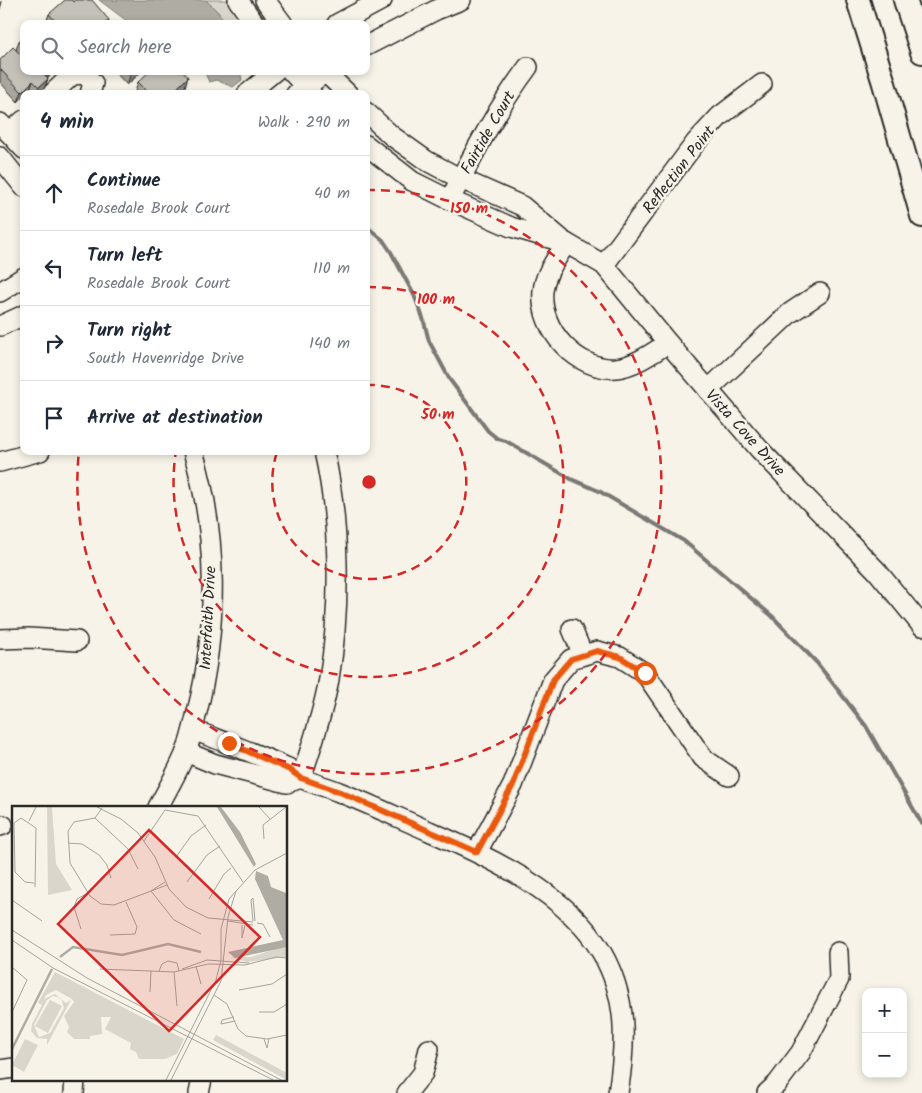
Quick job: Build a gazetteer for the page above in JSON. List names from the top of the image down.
{
  "streets": {
    "street": [
      "Fairtide Court",
      "Reflection Point",
      "Vista Cove Drive",
      "Interfaith Drive"
    ]
  },
  "crossings": [
    ["Fairtide Court", "Vista Cove Drive"],
    ["Reflection Point", "Vista Cove Drive"]
  ],
  "page": {
    "search": "Search here",
    "heading": ["4 min", "Walk · 290 m"],
    "list": [
      ["Continue", "Rosedale Brook Court", "40 m"],
      ["Turn left", "Rosedale Brook Court", "110 m"],
      ["Turn right", "South Havenridge Drive", "140 m"],
      "Arrive at destination"
    ],
    "map_buttons": ["+", "−"]
  },
  "rings": ["150 m", "100 m", "50 m"]
}
